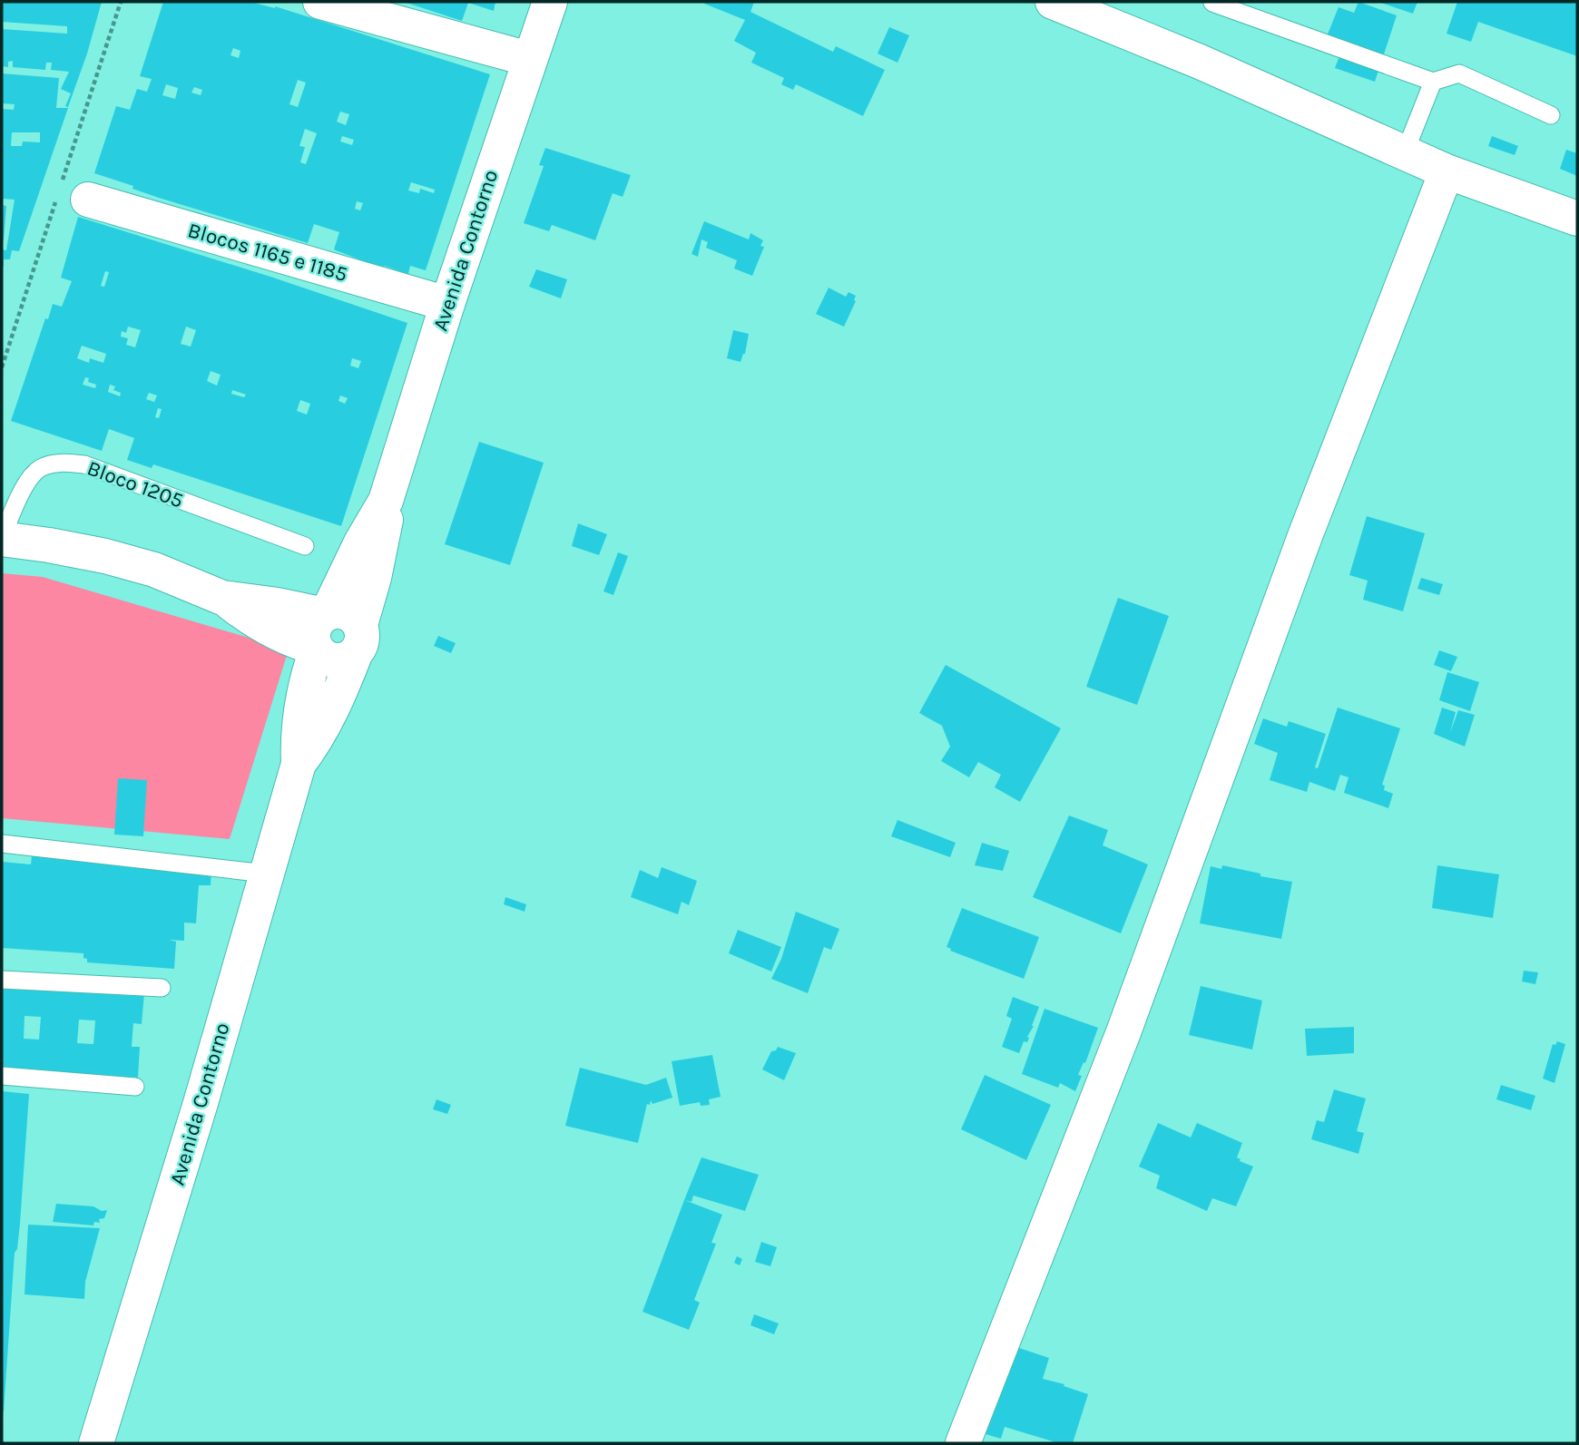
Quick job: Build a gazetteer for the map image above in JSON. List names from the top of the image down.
{
  "streets": {
    "street": ["Avenida Contorno", "Blocos 1165 e 1185"],
    "lane": ["Bloco 1205"]
  },
  "crossings": [
    ["Avenida Contorno", "Blocos 1165 e 1185"]
  ]
}
